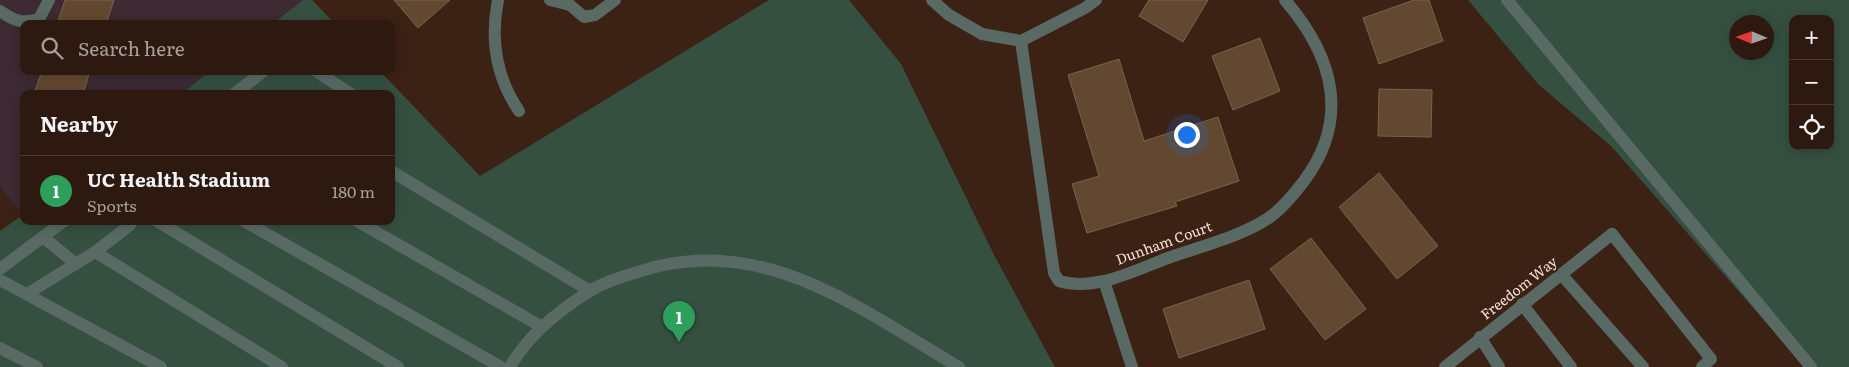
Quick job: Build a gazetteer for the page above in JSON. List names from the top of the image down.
{
  "streets": {
    "street": ["Dunham Court", "Freedom Way"]
  },
  "north": "left",
  "page": {
    "map_buttons": ["+", "−"],
    "search": "Search here",
    "heading": "Nearby",
    "list": [
      {
        "mark": "1",
        "name": "UC Health Stadium",
        "note": "Sports",
        "value": "180 m"
      }
    ],
    "pins": "1"
  }
}
